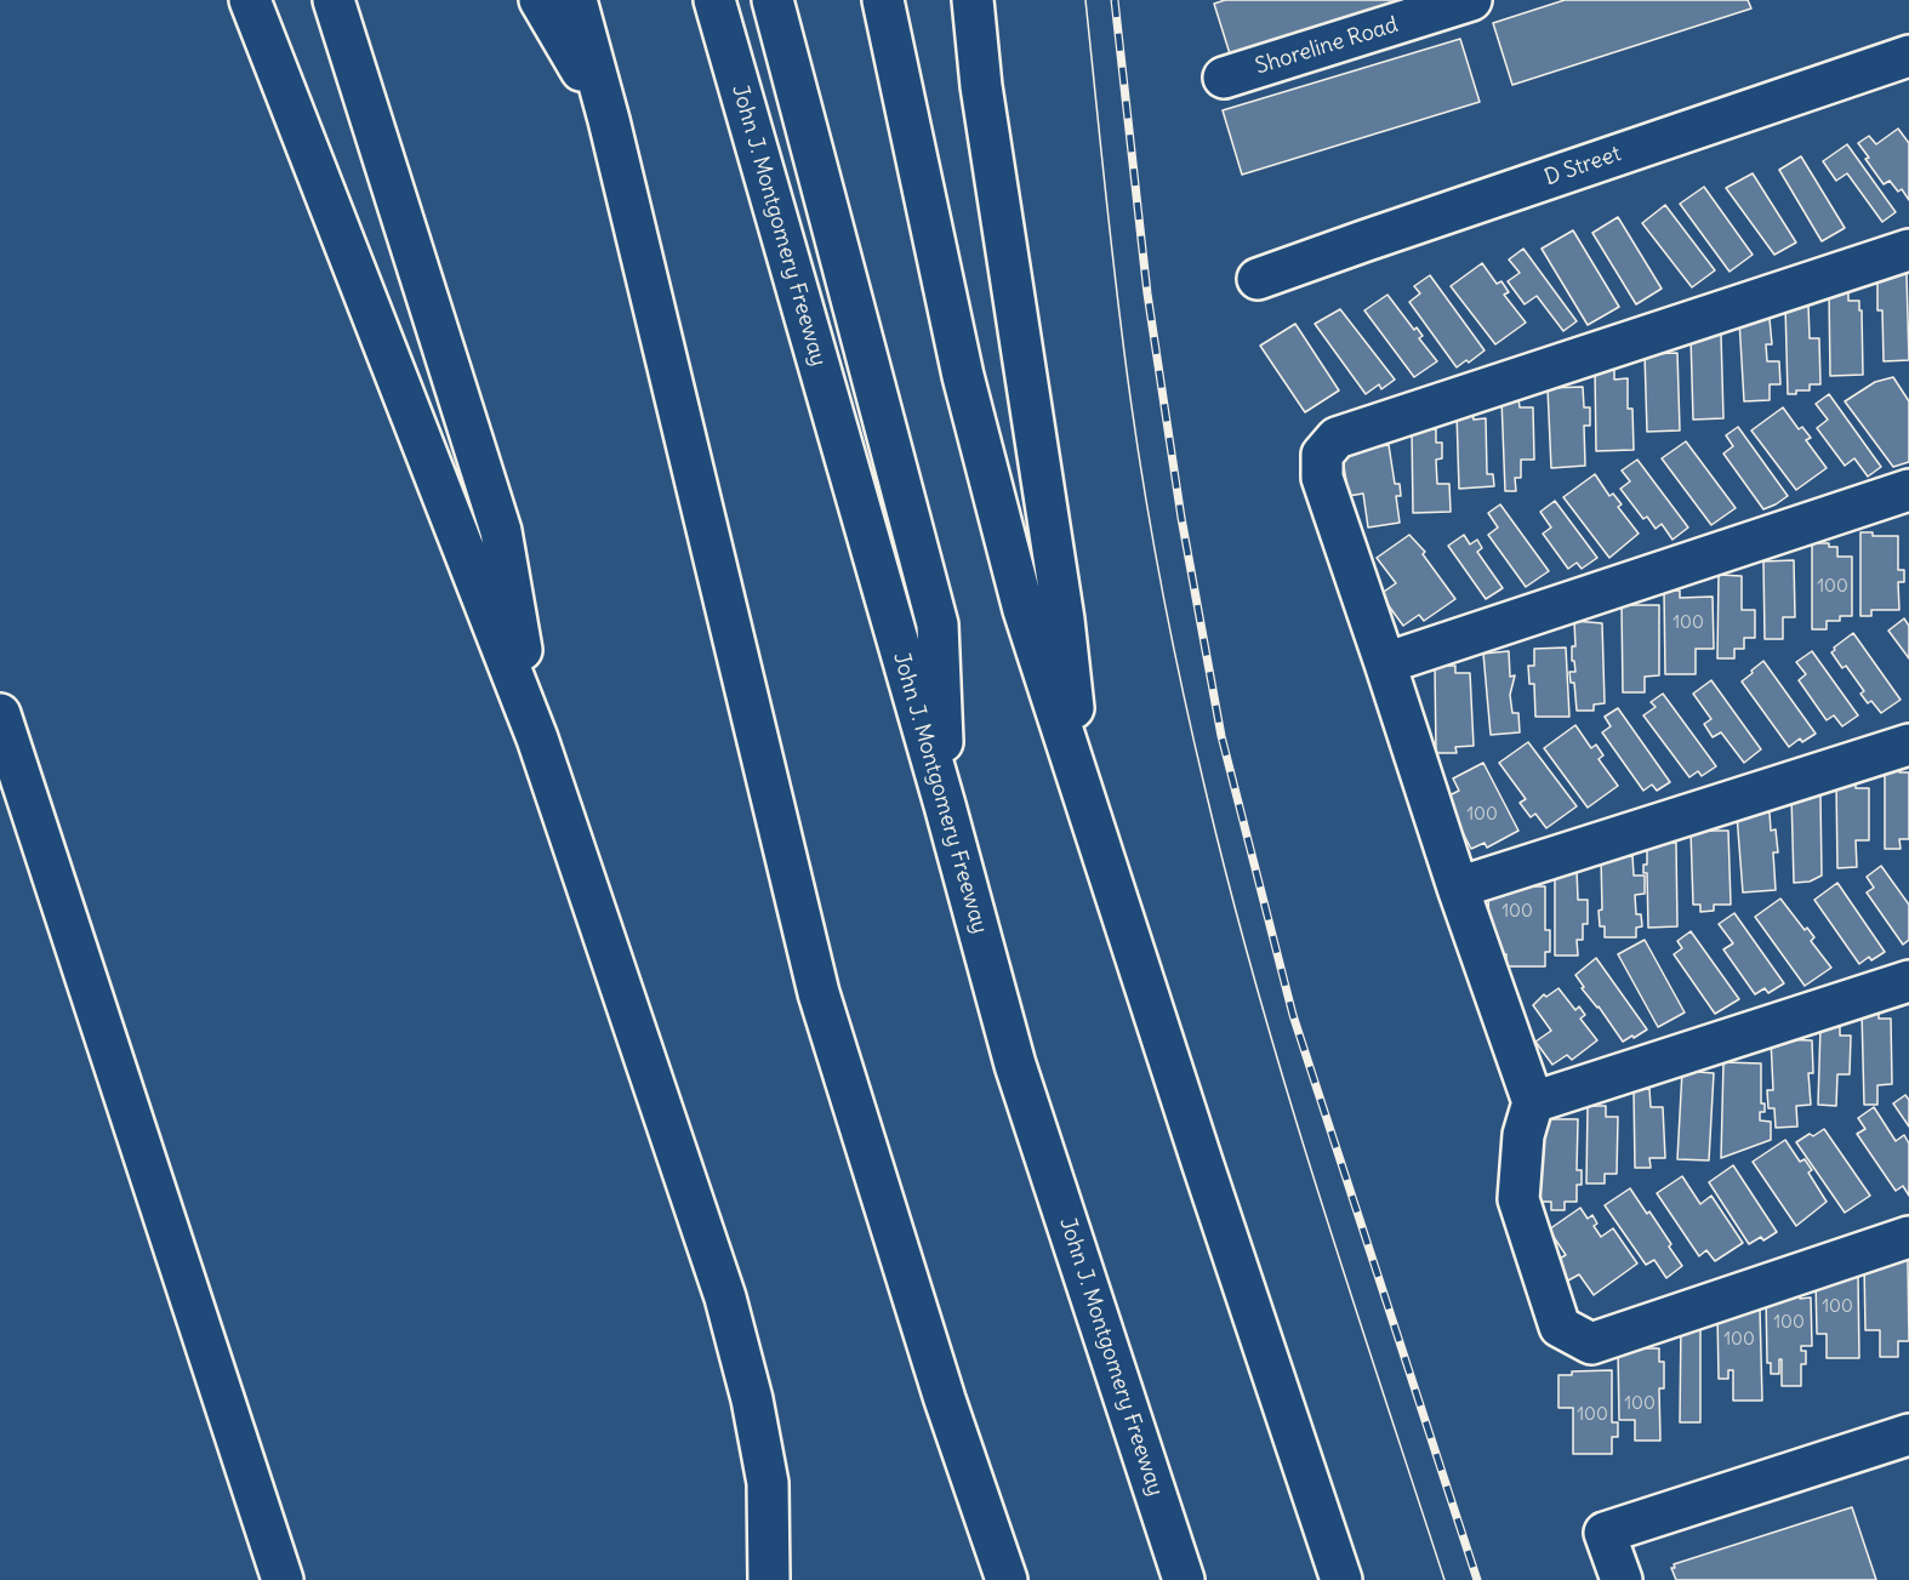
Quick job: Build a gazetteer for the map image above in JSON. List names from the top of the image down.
{
  "streets": {
    "main road": ["Shoreline Road", "D Street", "John J. Montgomery Freeway"]
  },
  "house_numbers": [
    "100",
    "100",
    "100",
    "100",
    "100",
    "100",
    "100",
    "100",
    "100"
  ]
}
